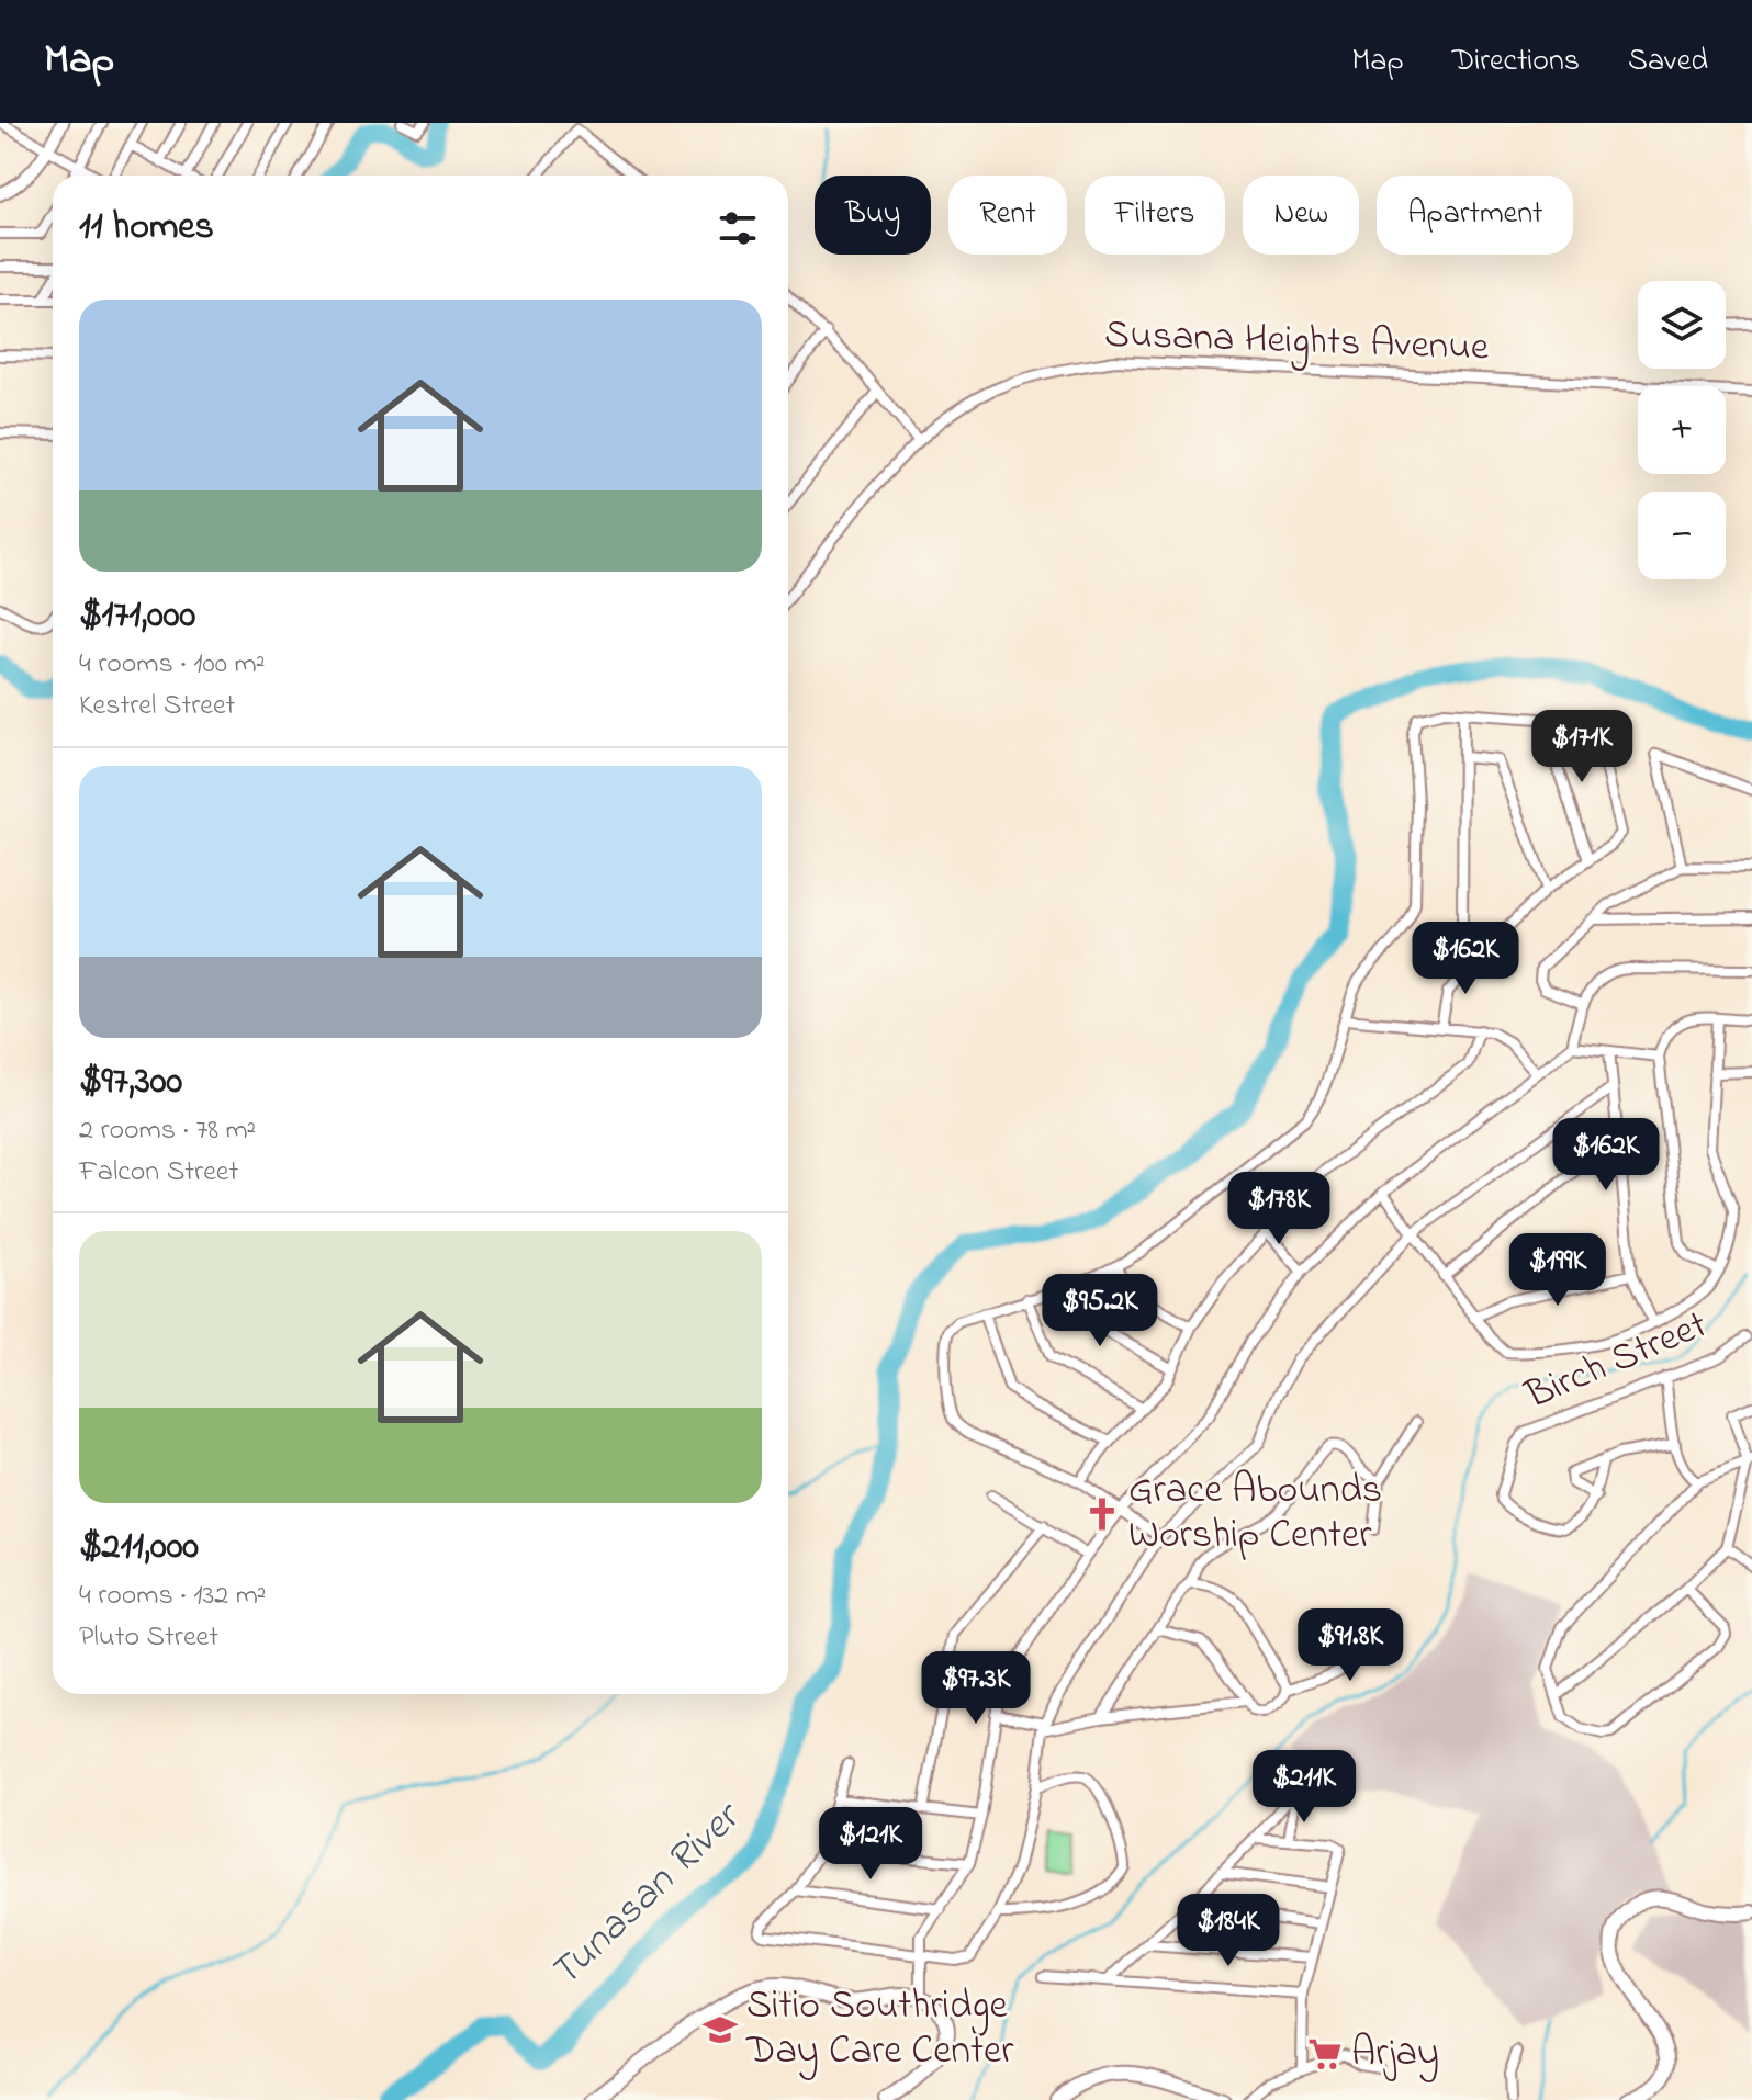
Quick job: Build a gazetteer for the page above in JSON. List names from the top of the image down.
{
  "streets": {
    "street": ["Susana Heights Avenue", "Birch Street"]
  },
  "water": ["Tunasan River"],
  "places": {
    "church": ["Grace Abounds Worship Center"],
    "school or university": ["Sitio Southridge Day Care Center"],
    "supermarket": ["Arjay"]
  },
  "page": {
    "header": "Map",
    "nav": ["Map", "Directions", "Saved"],
    "chip": [
      "Buy",
      "Rent",
      "Filters",
      "New",
      "Apartment"
    ],
    "heading": "11 homes",
    "map_buttons": ["+", "−"],
    "list": [
      {
        "name": "$171,000",
        "note": "4 rooms · 100 m² · Kestrel Street"
      },
      {
        "name": "$97,300",
        "note": "2 rooms · 78 m² · Falcon Street"
      },
      {
        "name": "$211,000",
        "note": "4 rooms · 132 m² · Pluto Street"
      }
    ],
    "price": [
      "$171K",
      "$162K",
      "$162K",
      "$178K",
      "$199K",
      "$95.2K",
      "$91.8K",
      "$97.3K",
      "$211K",
      "$121K",
      "$184K"
    ]
  }
}
